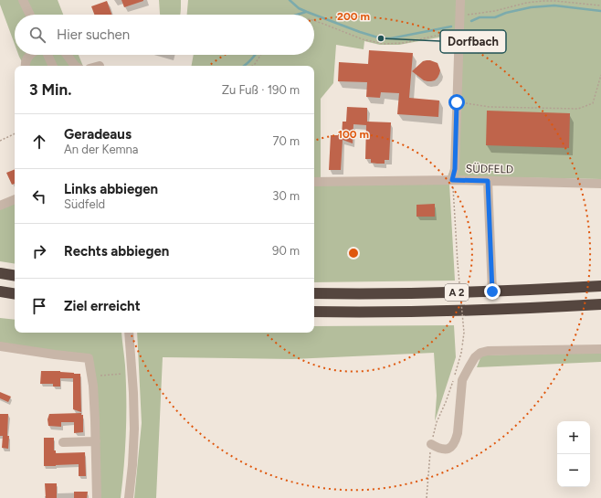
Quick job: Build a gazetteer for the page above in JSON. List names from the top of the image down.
{
  "streets": {
    "highway": ["A 2"],
    "street": ["SÜDFELD"]
  },
  "places": ["Dorfbach"],
  "page": {
    "search": "Hier suchen",
    "heading": ["3 Min.", "Zu Fuß · 190 m"],
    "list": [
      ["Geradeaus", "An der Kemna", "70 m"],
      ["Links abbiegen", "Südfeld", "30 m"],
      ["Rechts abbiegen", "90 m"],
      "Ziel erreicht"
    ],
    "map_buttons": ["+", "−"]
  },
  "rings": ["200 m", "100 m"]
}
